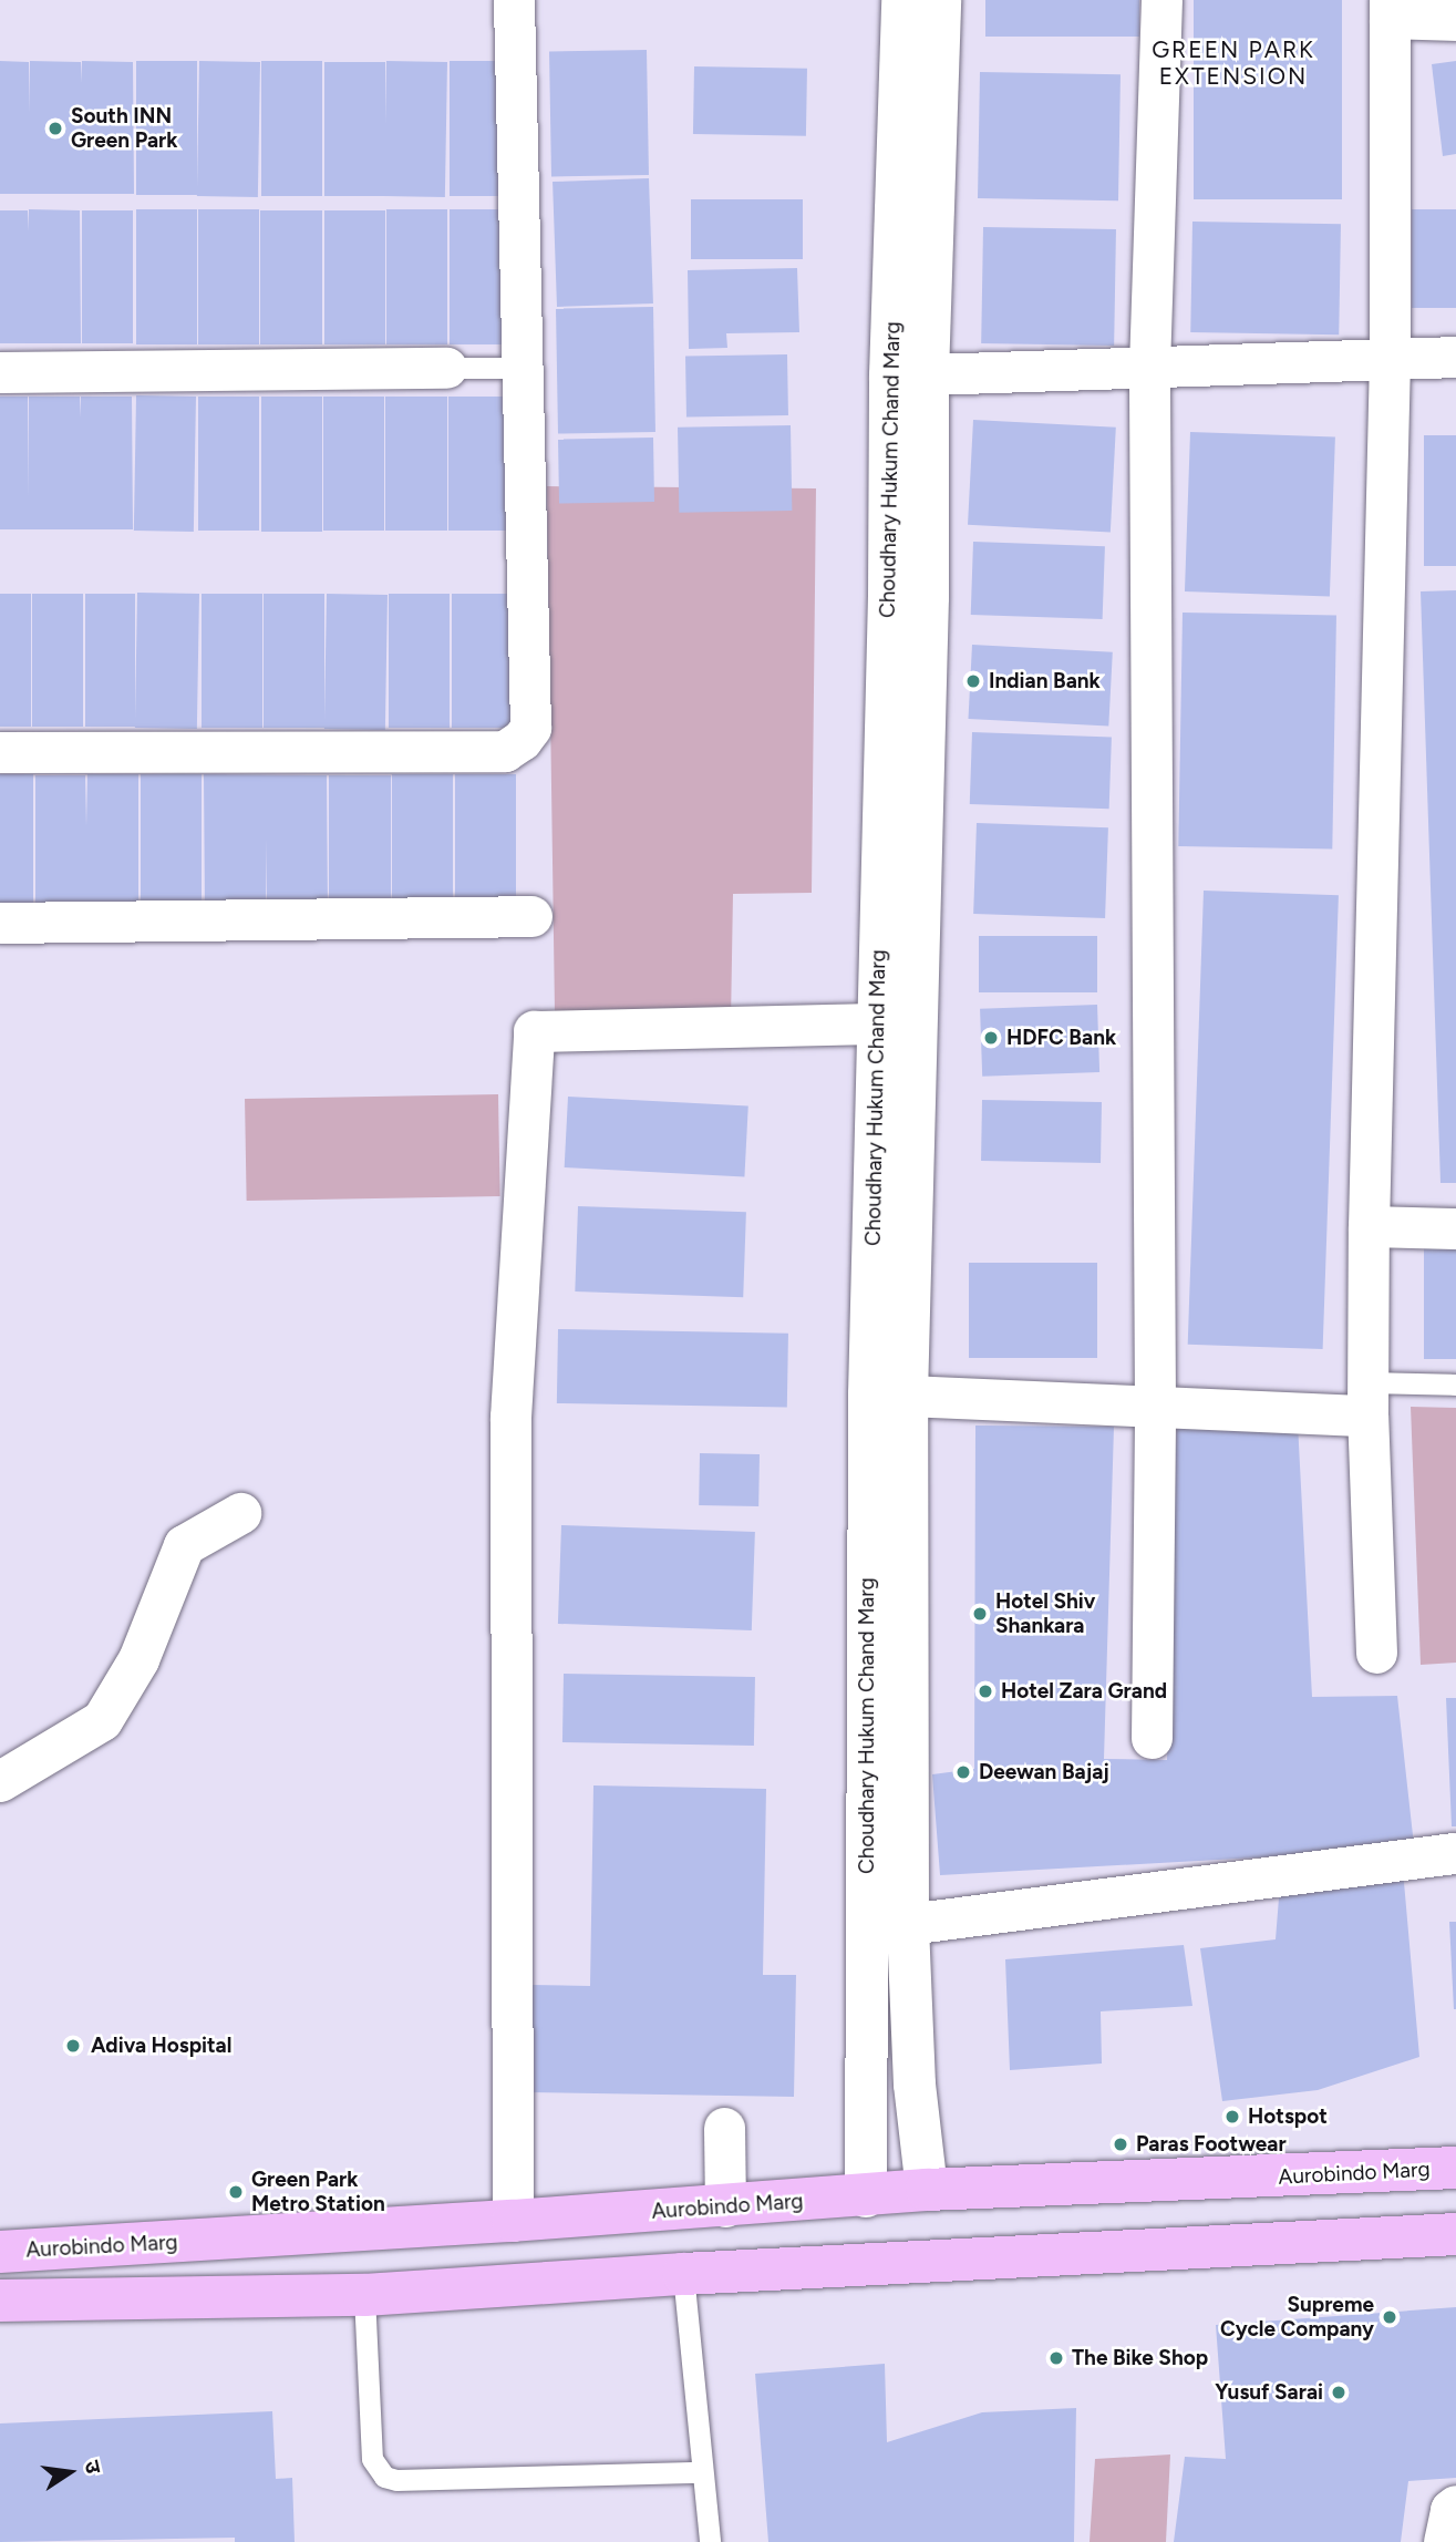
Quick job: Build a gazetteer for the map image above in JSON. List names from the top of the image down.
{
  "streets": {
    "highway": ["Aurobindo Marg"],
    "street": ["Choudhary Hukum Chand Marg"]
  },
  "crossings": [
    ["Choudhary Hukum Chand Marg", "Aurobindo Marg"]
  ],
  "districts": ["GREEN PARK EXTENSION"],
  "places": [
    "South INN Green Park",
    "Indian Bank",
    "HDFC Bank",
    "Hotel Shiv Shankara",
    "Hotel Zara Grand",
    "Deewan Bajaj",
    "Adiva Hospital",
    "Hotspot",
    "Paras Footwear",
    "Green Park Metro Station",
    "Supreme Cycle Company",
    "The Bike Shop",
    "Yusuf Sarai"
  ],
  "north": "right"
}
